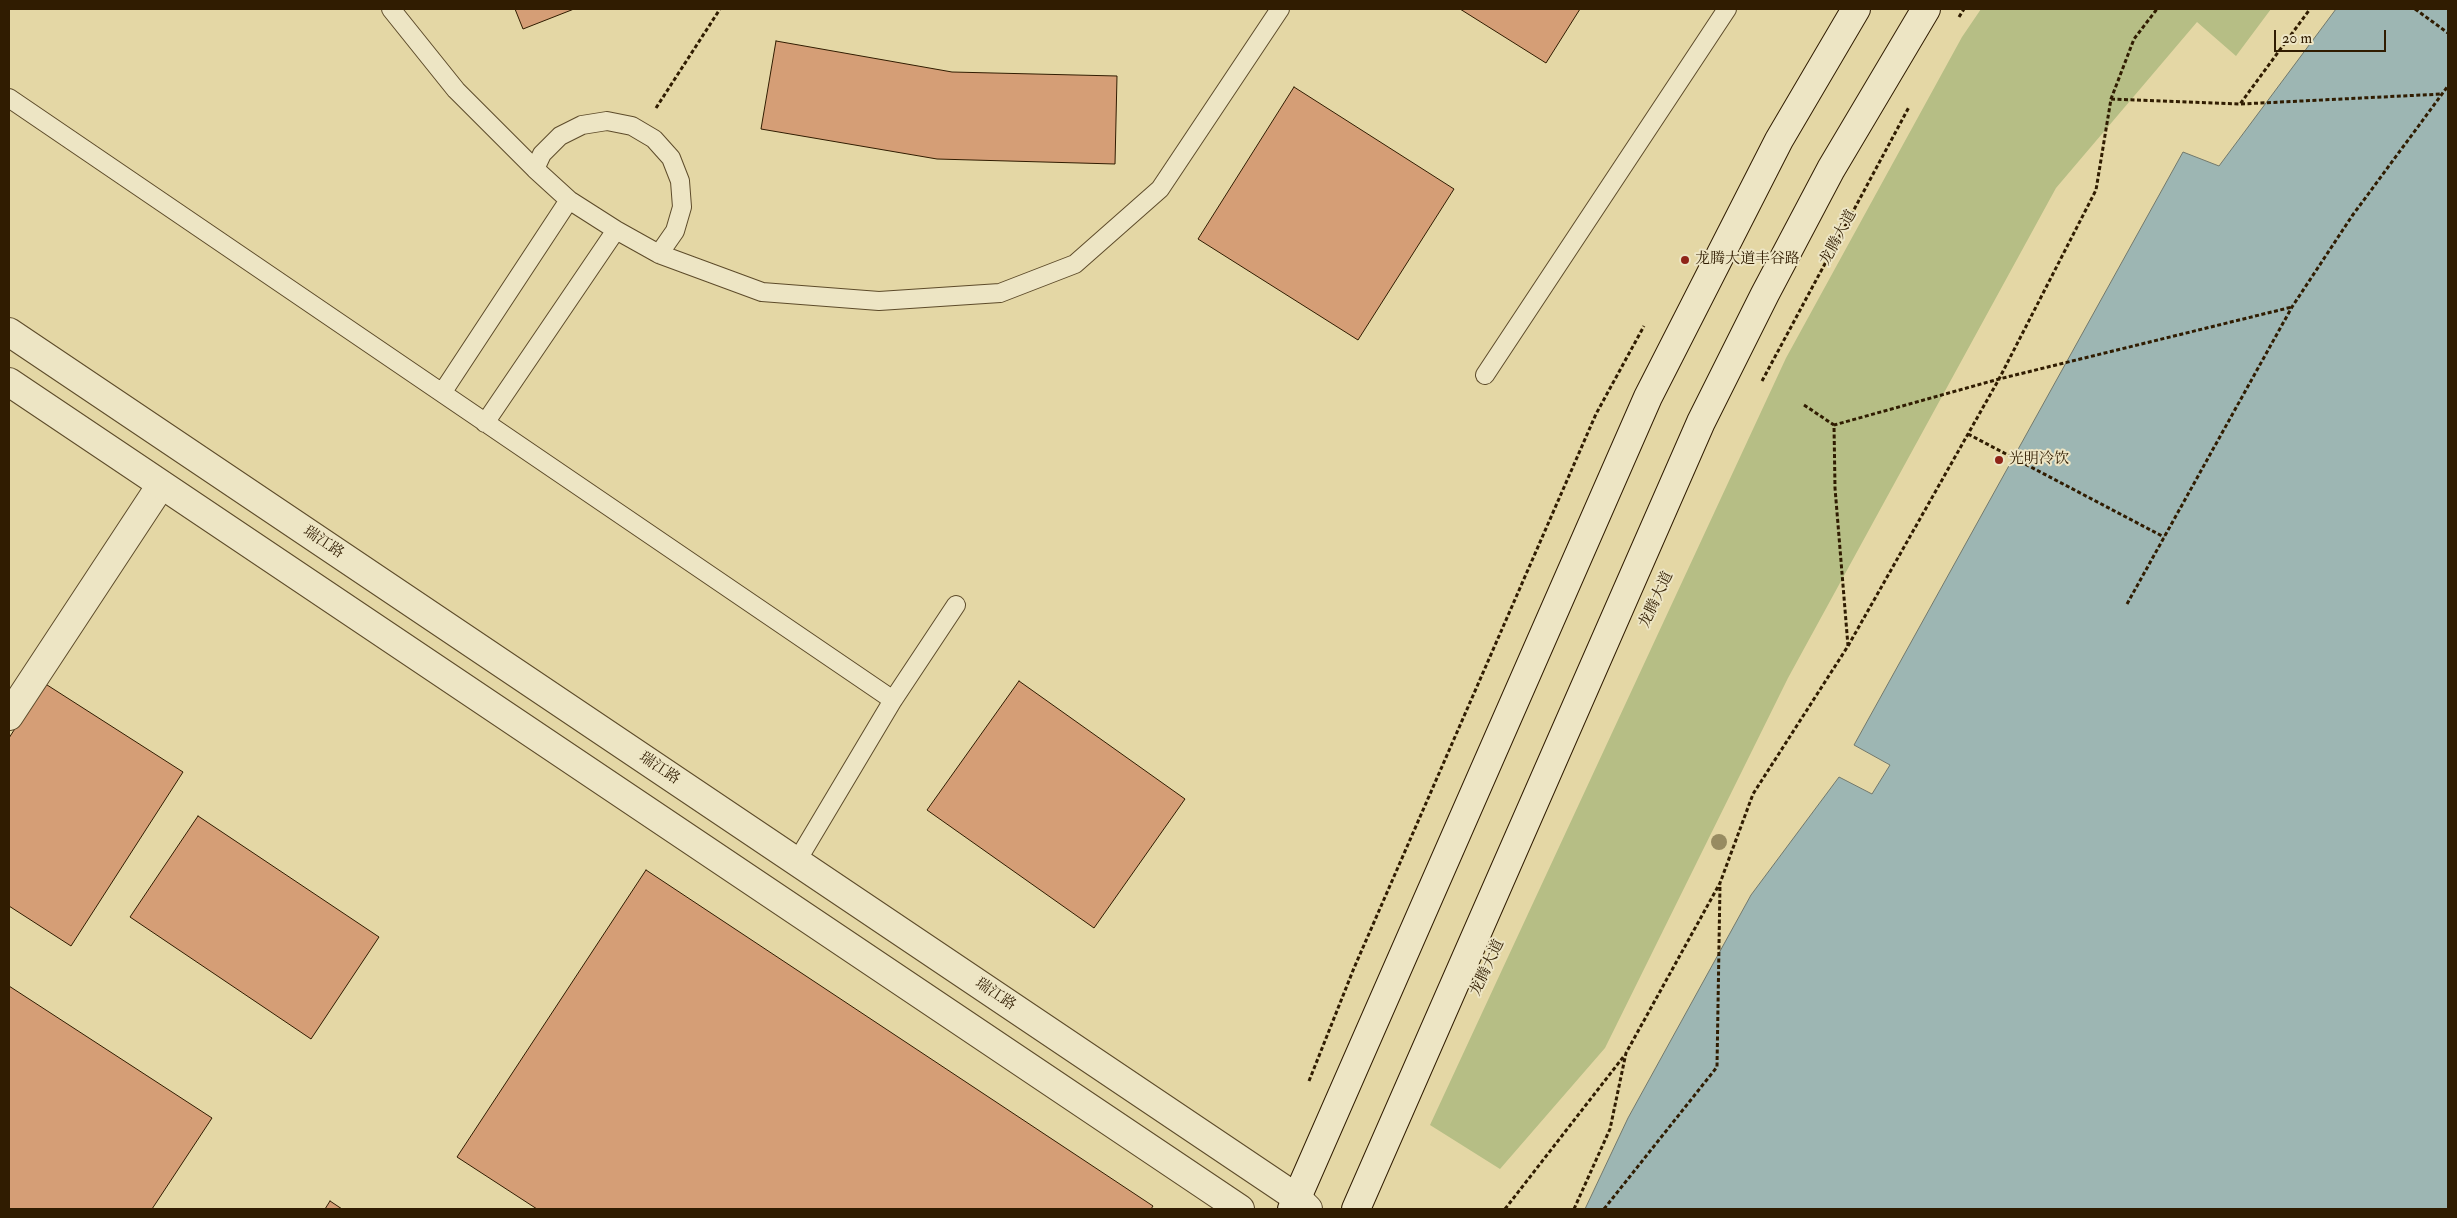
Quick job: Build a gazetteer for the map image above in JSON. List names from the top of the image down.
{
  "streets": {
    "street": ["龙腾大道", "瑞江路"]
  },
  "places": ["龙腾大道丰谷路", "光明冷饮"],
  "scale_bar": "20 m"
}
